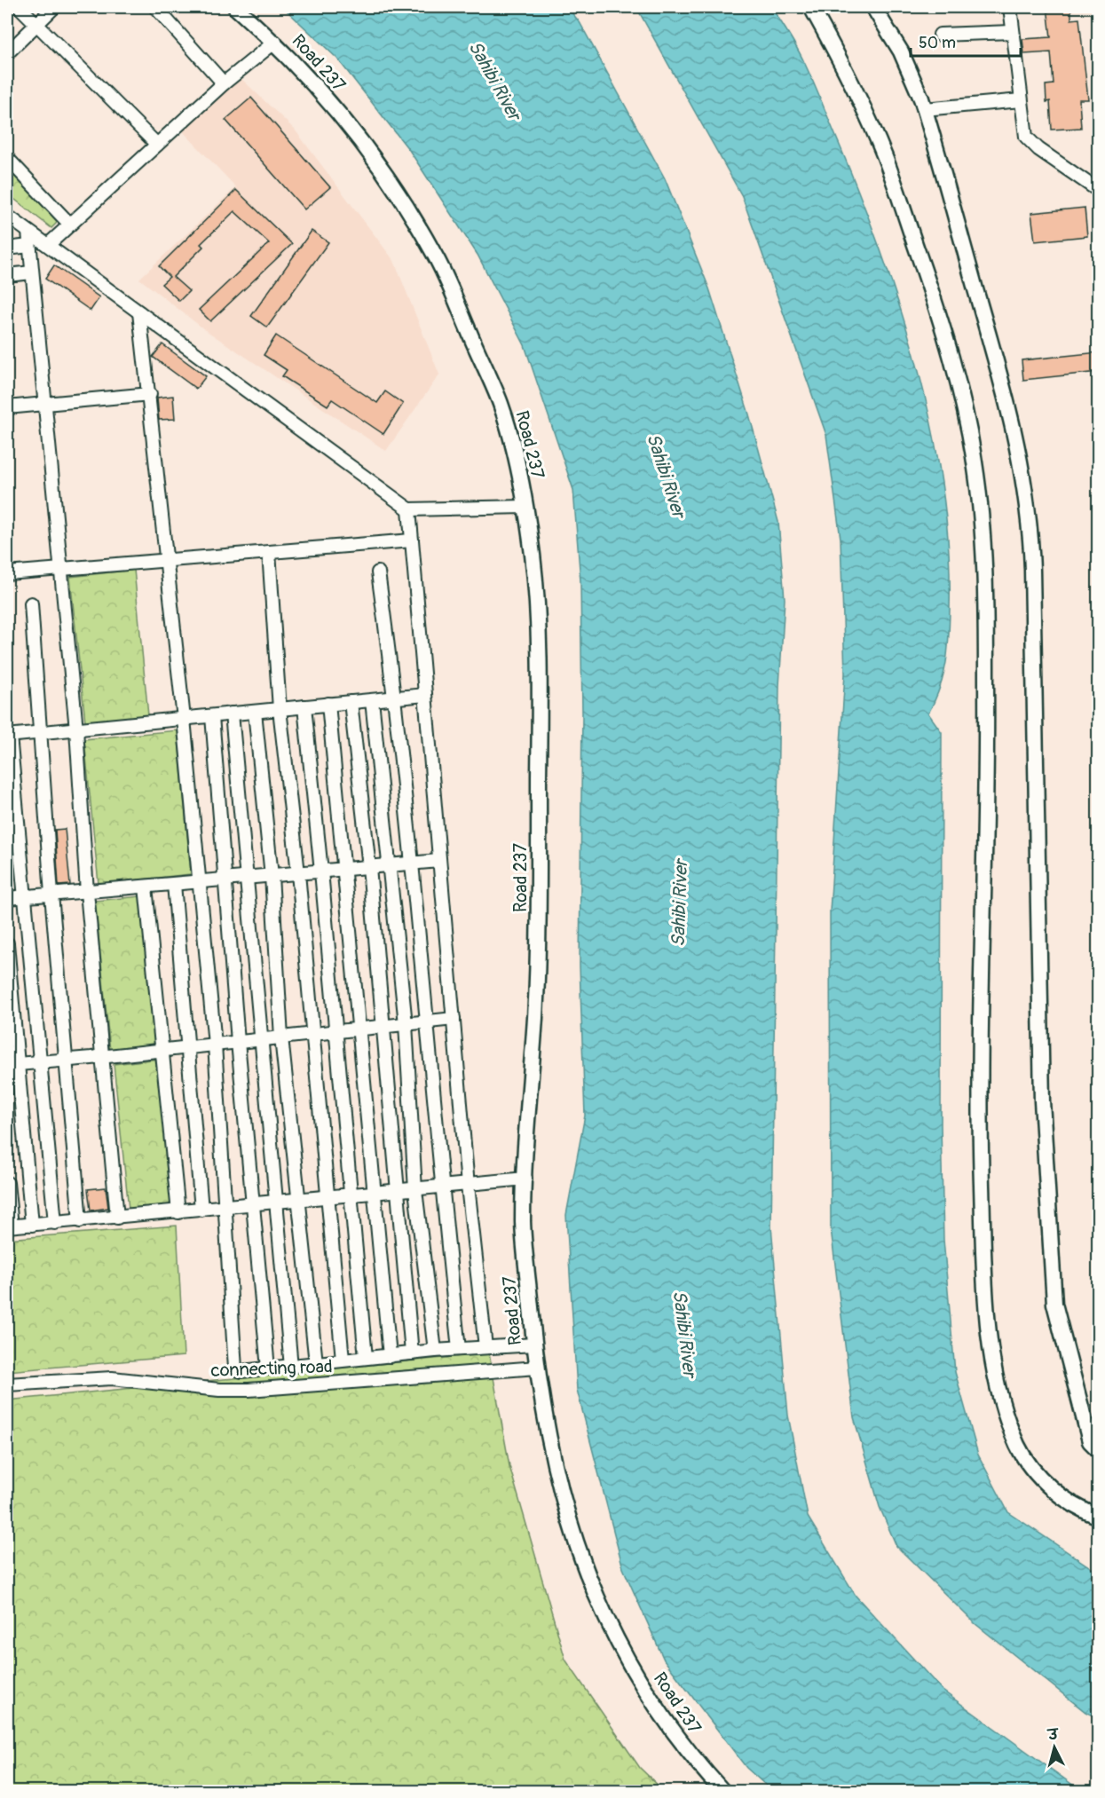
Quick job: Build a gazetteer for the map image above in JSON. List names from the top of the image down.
{
  "streets": {
    "street": ["Road 237", "connecting road"]
  },
  "crossings": [
    ["Road 237", "connecting road"]
  ],
  "water": ["Sahibi River"],
  "scale_bar": "50 m",
  "north": "top"
}
